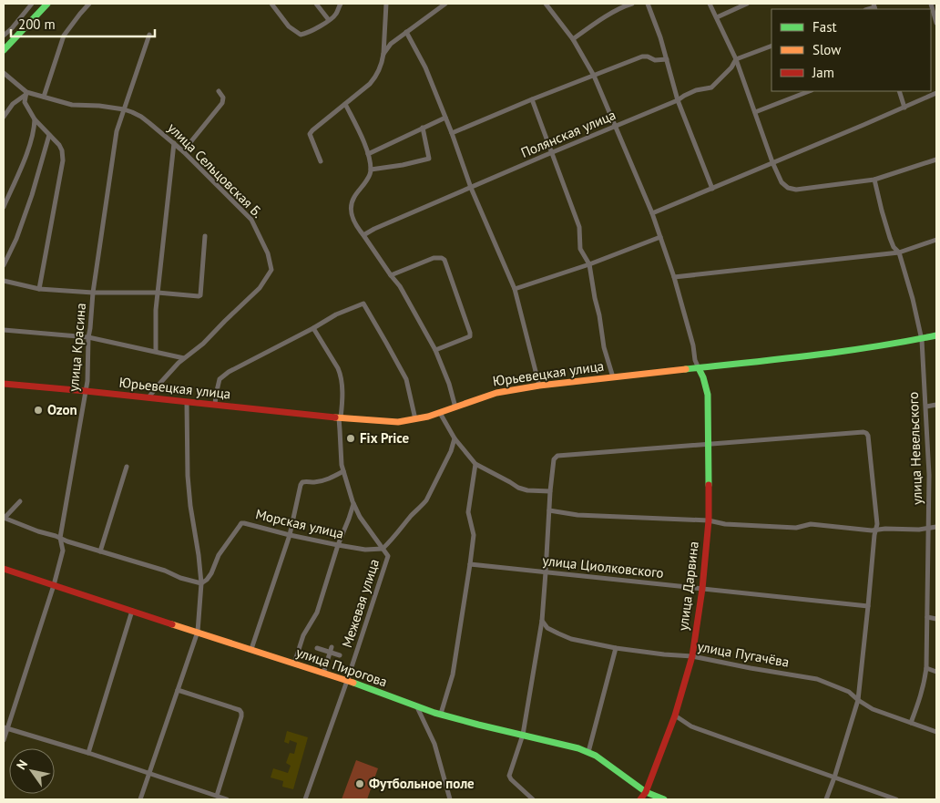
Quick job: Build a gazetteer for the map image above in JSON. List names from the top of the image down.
{
  "streets": {
    "street": [
      "Полянская улица",
      "улица Сельцовская Б.",
      "улица Красина",
      "Юрьевецкая улица",
      "улица Невельского",
      "Морская улица",
      "улица Циолковского",
      "улица Дарвина",
      "Межевая улица",
      "улица Пугачёва",
      "улица Пирогова"
    ]
  },
  "crossings": [
    ["улица Сельцовская Б.", "улица Красина"],
    ["улица Сельцовская Б.", "Юрьевецкая улица"],
    ["улица Красина", "Юрьевецкая улица"],
    ["улица Красина", "улица Пирогова"],
    ["Юрьевецкая улица", "улица Невельского"],
    ["Юрьевецкая улица", "улица Дарвина"],
    ["Юрьевецкая улица", "Межевая улица"],
    ["улица Невельского", "улица Пугачёва"],
    ["Морская улица", "Межевая улица"],
    ["улица Циолковского", "улица Дарвина"],
    ["улица Дарвина", "улица Пугачёва"],
    ["улица Дарвина", "улица Пирогова"],
    ["Межевая улица", "улица Пирогова"]
  ],
  "places": ["Ozon", "Fix Price", "Футбольное поле"],
  "legend": ["Fast", "Slow", "Jam"],
  "scale_bar": "200 m",
  "north": "top left"
}
